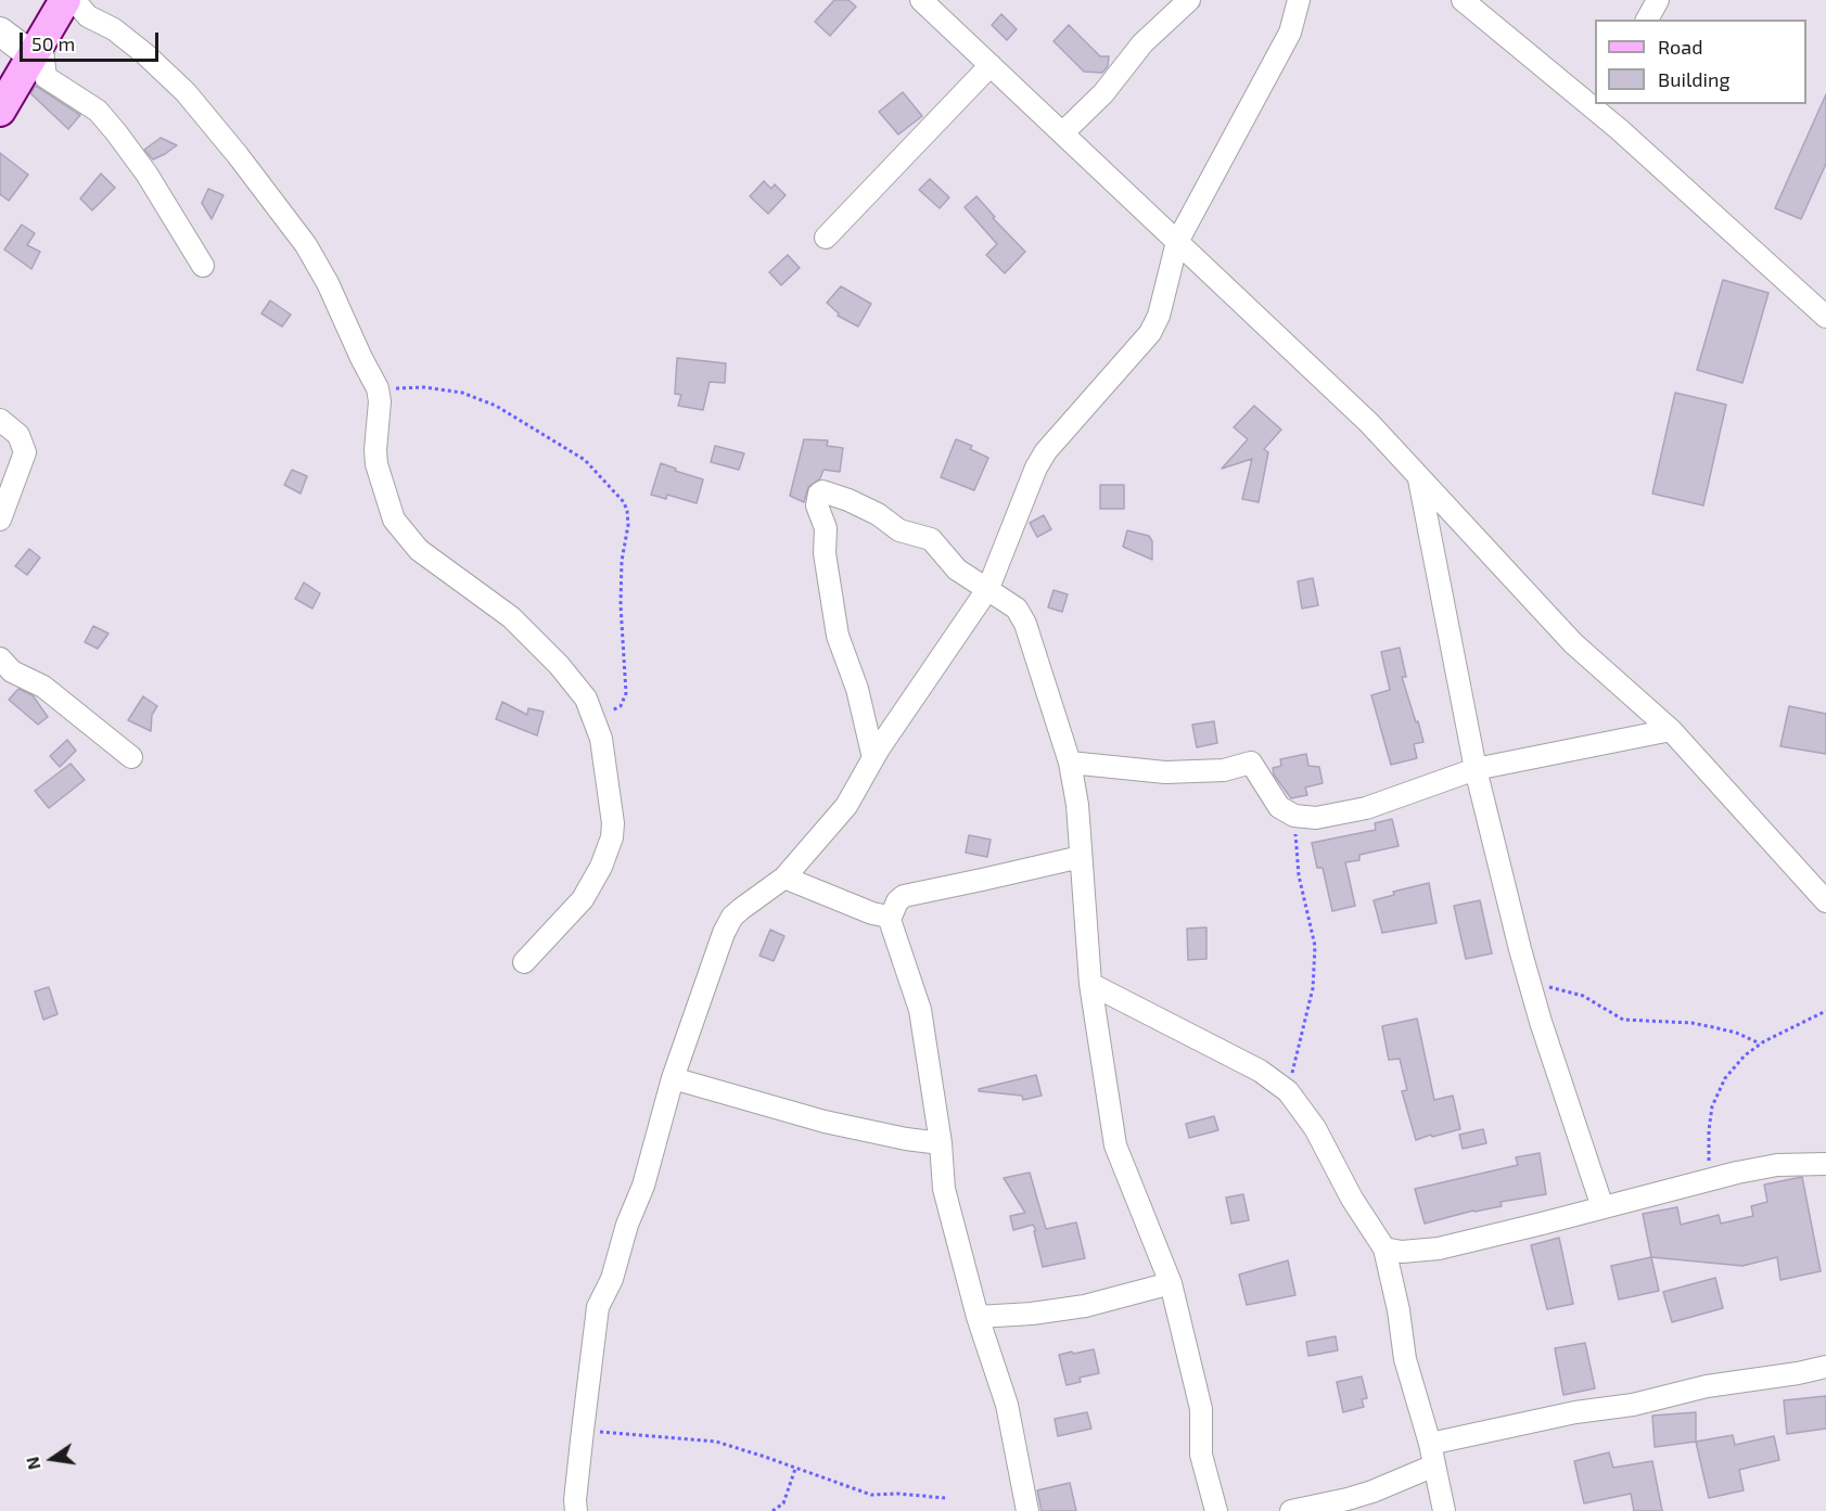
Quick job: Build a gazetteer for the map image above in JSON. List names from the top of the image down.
{
  "legend": ["Road", "Building"],
  "scale_bar": "50 m",
  "north": "left"
}
